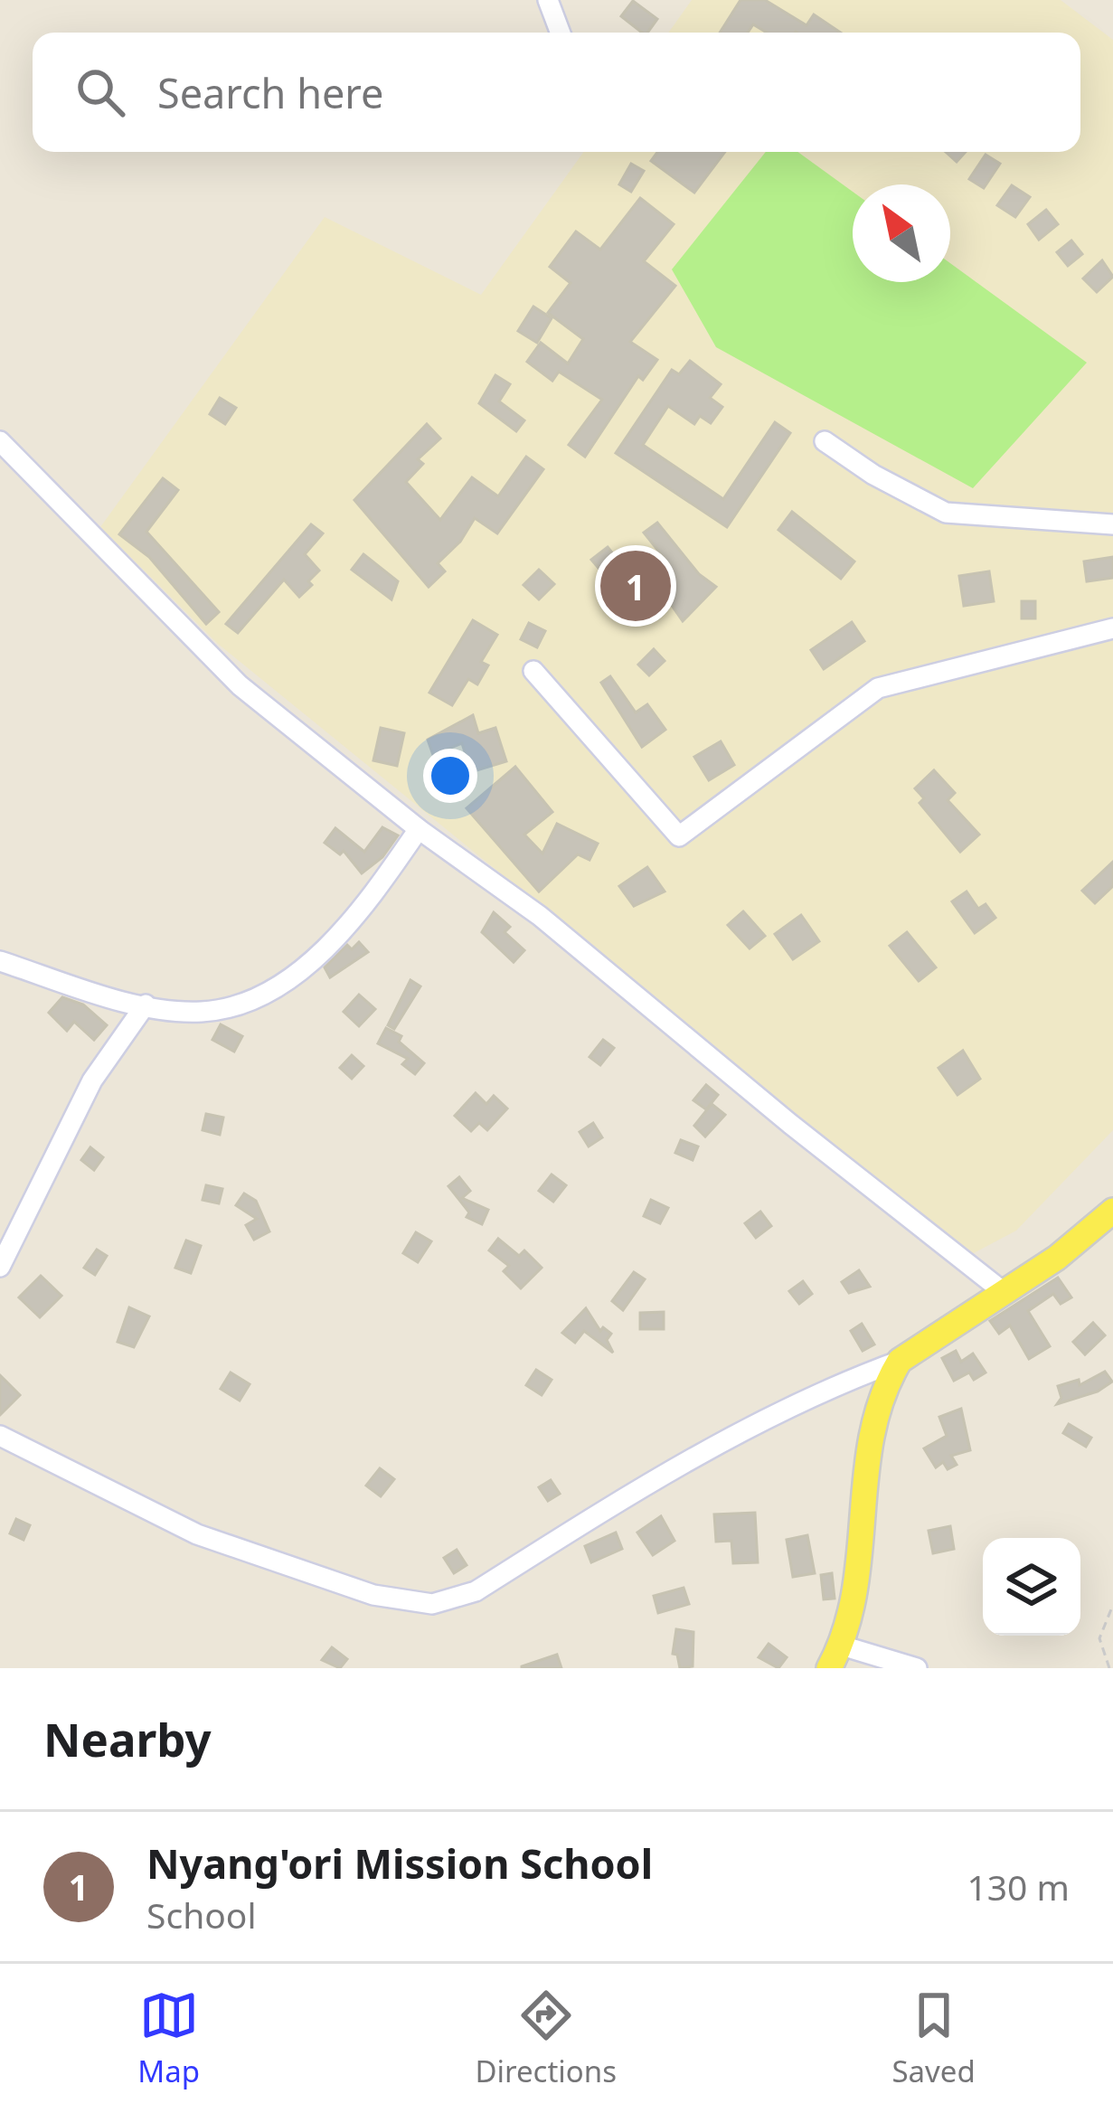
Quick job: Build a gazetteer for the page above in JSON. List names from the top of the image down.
{
  "north": "top left",
  "page": {
    "search": "Search here",
    "pins": "1",
    "heading": "Nearby",
    "list": [
      {
        "mark": "1",
        "name": "Nyang'ori Mission School",
        "note": "School",
        "value": "130 m"
      }
    ],
    "nav": ["Map", "Directions", "Saved"]
  }
}
